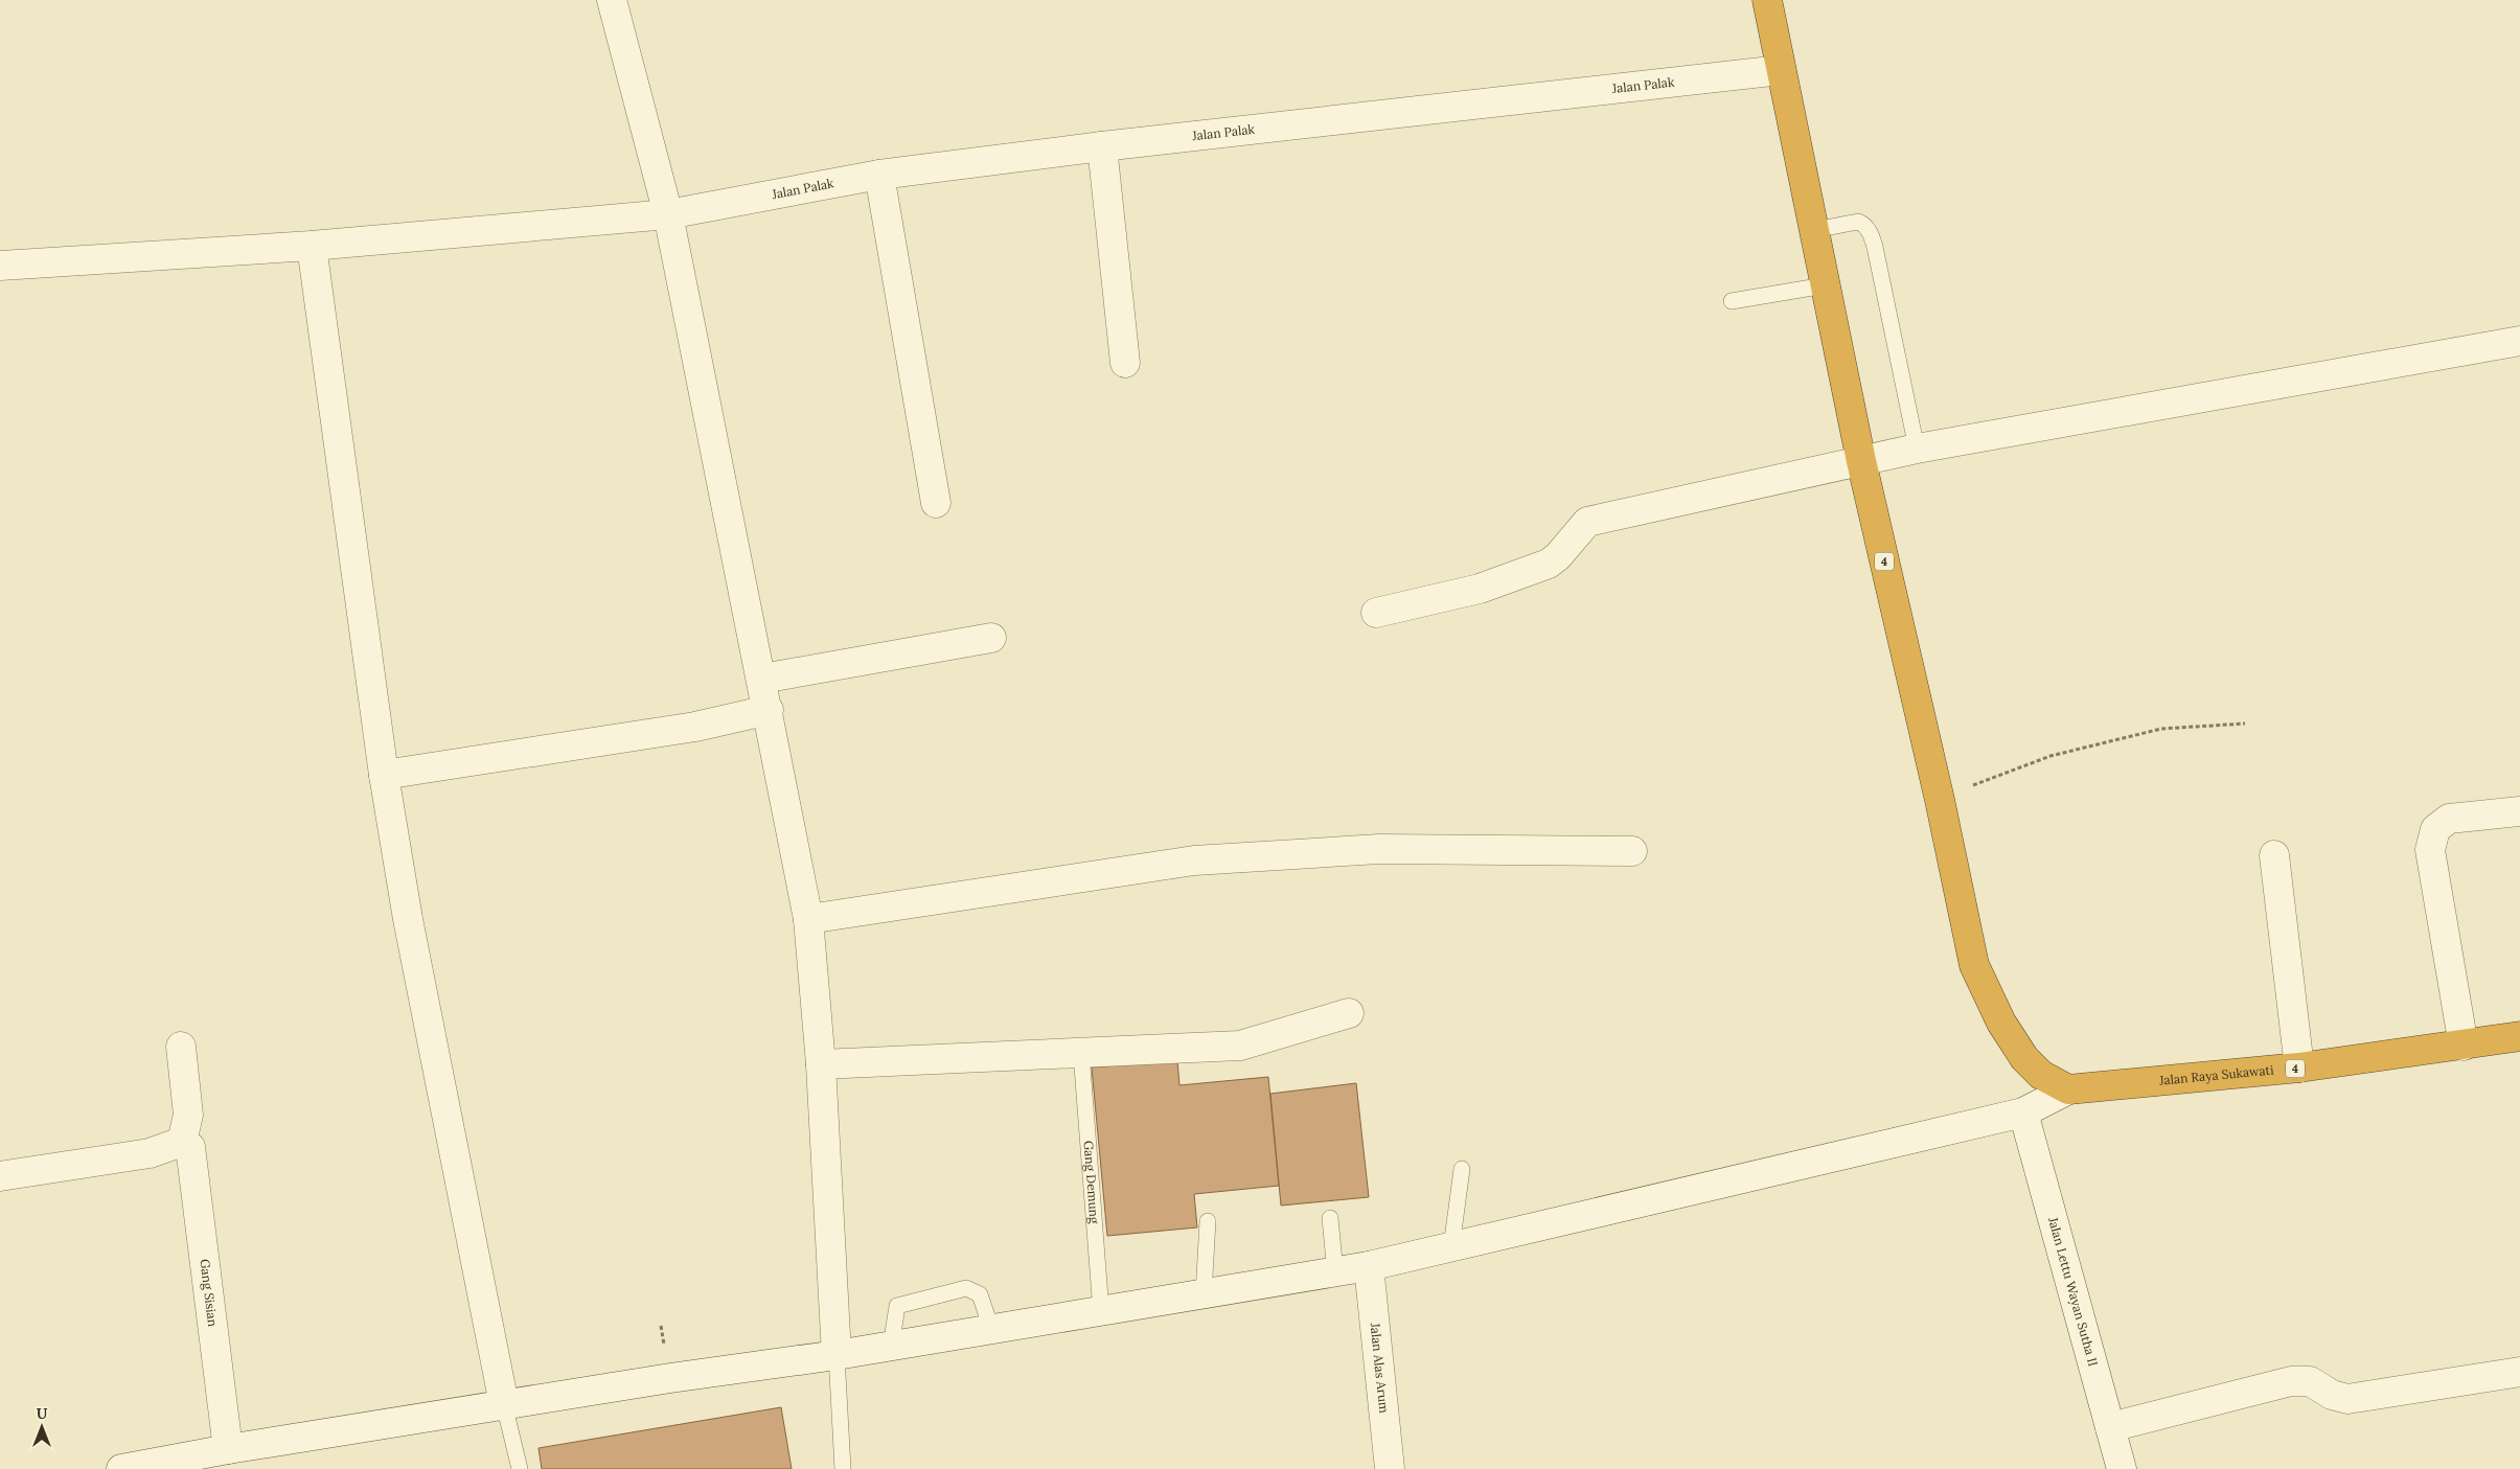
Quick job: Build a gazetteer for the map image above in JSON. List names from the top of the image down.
{
  "streets": {
    "highway": ["4", "Jalan Raya Sukawati"],
    "street": [
      "Jalan Palak",
      "Jalan Lettu Wayan Sutha II",
      "Gang Sisian",
      "Jalan Alas Arum"
    ],
    "lane": ["Gang Demung"]
  },
  "crossings": [
    ["Jalan Palak", "4"],
    ["4", "Jalan Raya Sukawati"]
  ],
  "north": "top"
}
